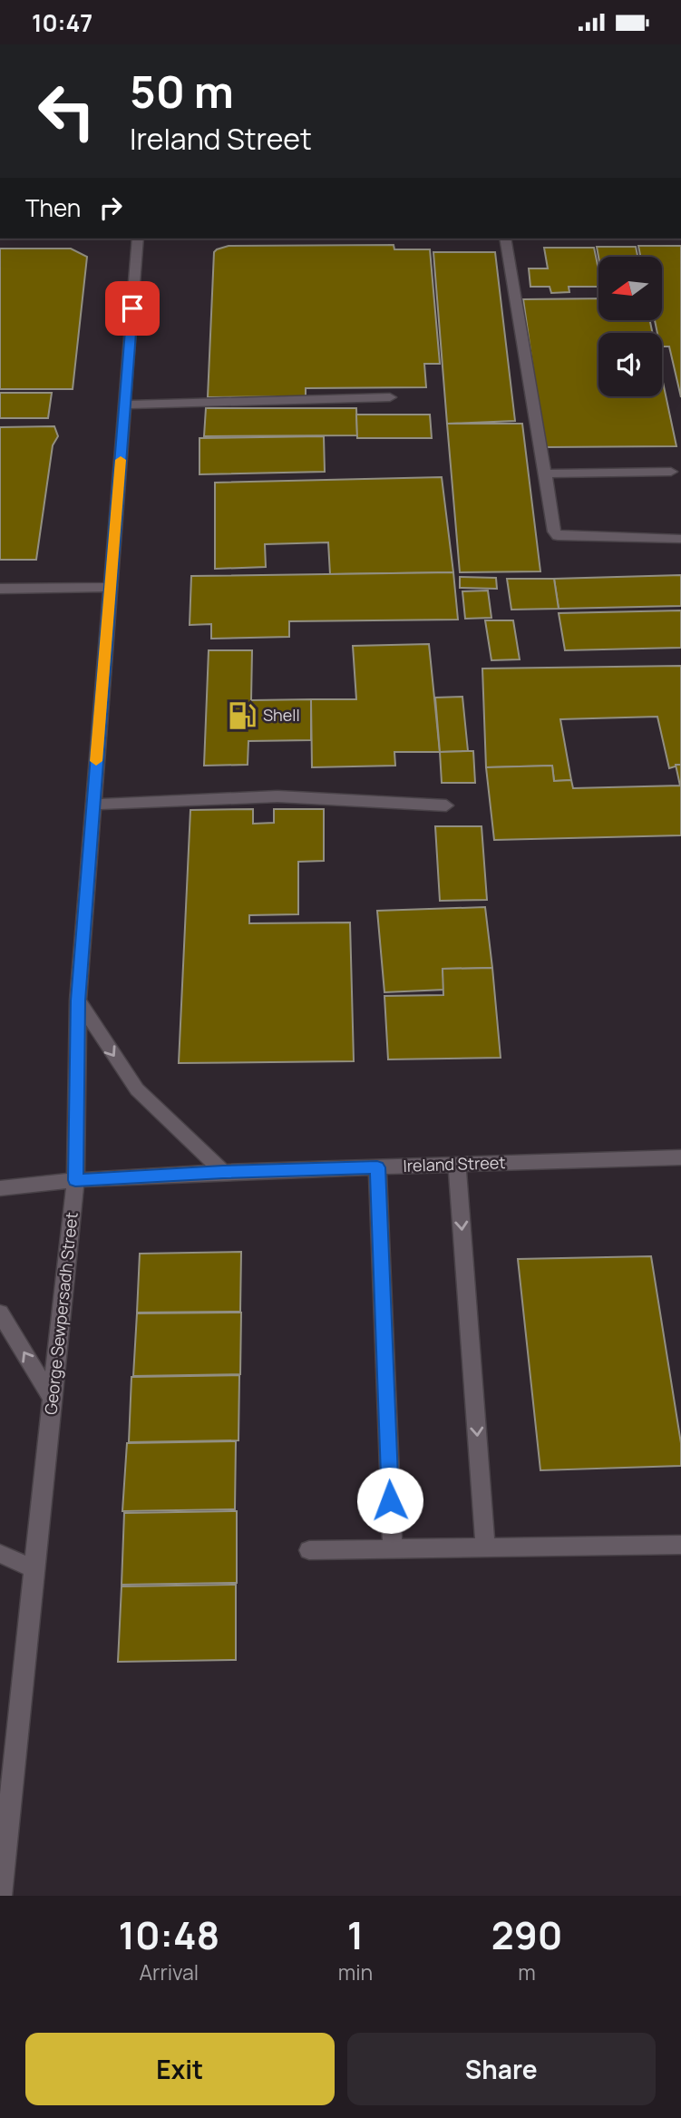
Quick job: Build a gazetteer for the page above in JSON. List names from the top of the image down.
{
  "streets": {
    "street": ["Ireland Street", "George Sewpersadh Street"]
  },
  "crossings": [
    ["Ireland Street", "George Sewpersadh Street"]
  ],
  "places": {
    "fuel station": ["Shell"]
  },
  "north": "left",
  "page": {
    "status": "10:47",
    "turn": ["50 m", "Ireland Street"],
    "then": "Then",
    "eta": [
      "10:48",
      "Arrival",
      "1",
      "min",
      "290",
      "m"
    ],
    "buttons": ["Exit", "Share"]
  }
}
